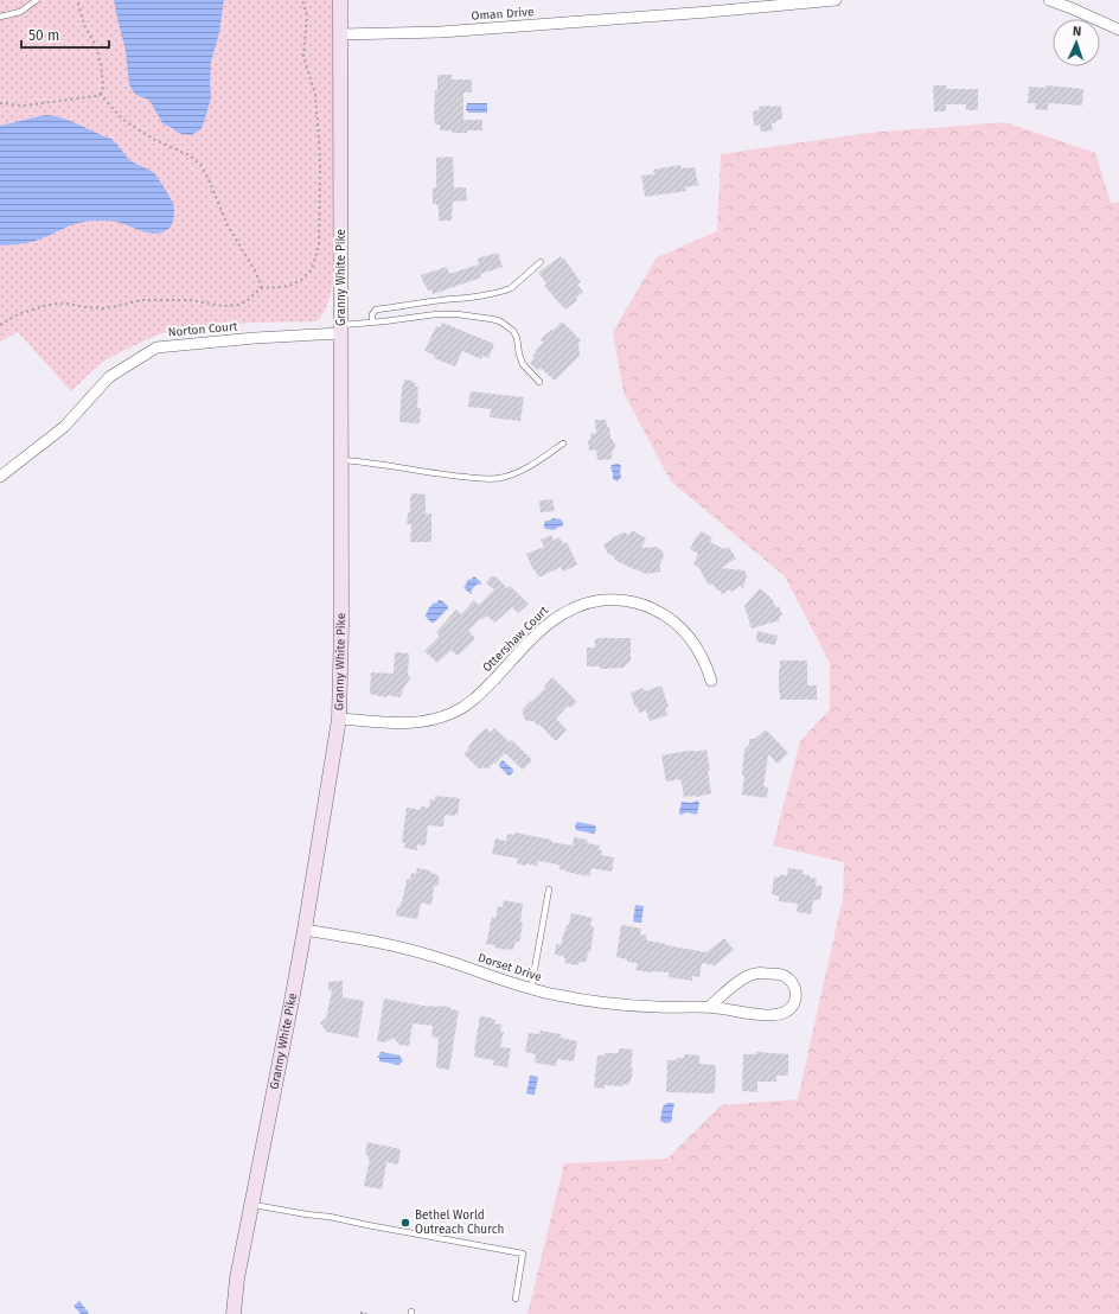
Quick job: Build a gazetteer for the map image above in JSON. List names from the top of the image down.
{
  "streets": {
    "main road": ["Granny White Pike"],
    "street": [
      "Oman Drive",
      "Norton Court",
      "Ottershaw Court",
      "Dorset Drive"
    ]
  },
  "crossings": [
    ["Oman Drive", "Granny White Pike"],
    ["Granny White Pike", "Norton Court"],
    ["Granny White Pike", "Ottershaw Court"],
    ["Granny White Pike", "Dorset Drive"]
  ],
  "places": ["Bethel World Outreach Church"],
  "scale_bar": "50 m",
  "north": "top"
}
